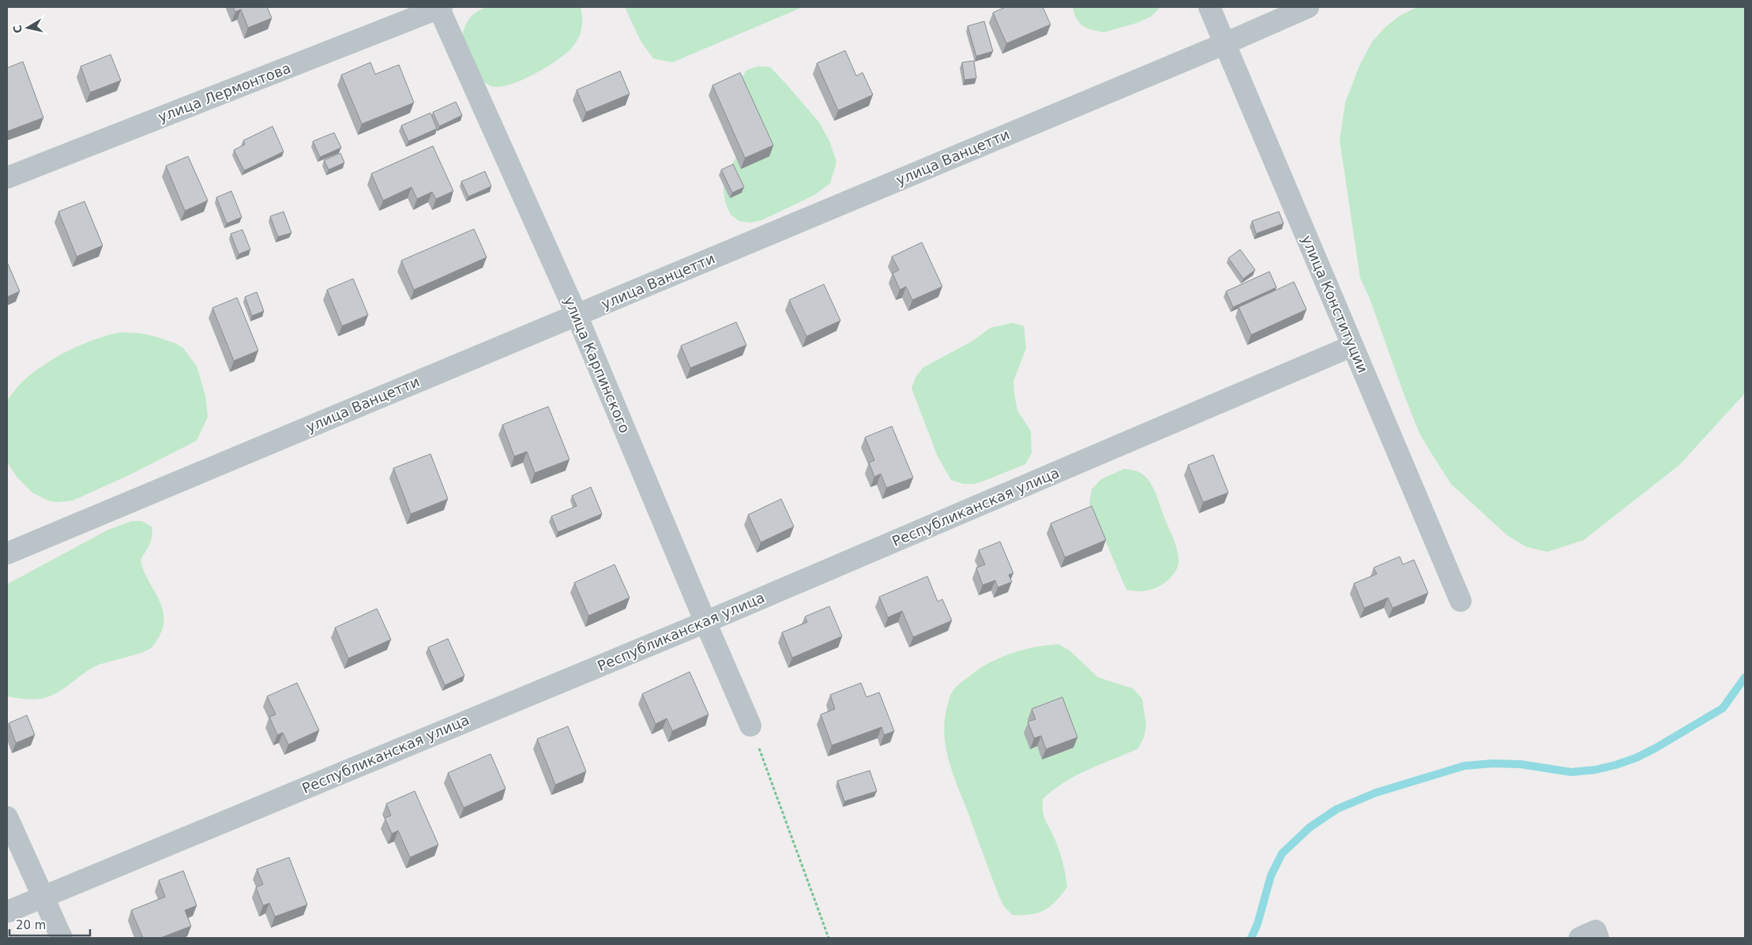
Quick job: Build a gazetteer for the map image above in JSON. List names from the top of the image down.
{
  "streets": {
    "street": [
      "улица Лермонтова",
      "улица Ванцетти",
      "улица Конституции",
      "улица Карпинского",
      "Республиканская улица"
    ]
  },
  "crossings": [
    ["улица Лермонтова", "улица Карпинского"],
    ["улица Ванцетти", "улица Конституции"],
    ["улица Ванцетти", "улица Карпинского"],
    ["улица Конституции", "Республиканская улица"],
    ["улица Карпинского", "Республиканская улица"]
  ],
  "scale_bar": "20 m",
  "north": "left"
}
